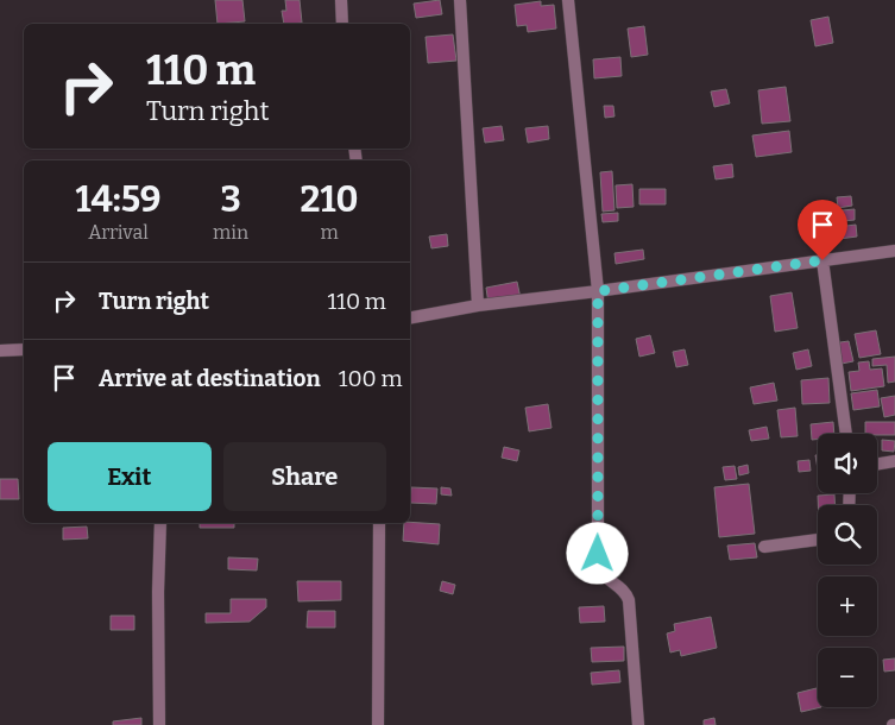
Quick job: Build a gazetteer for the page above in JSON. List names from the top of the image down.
{
  "page": {
    "turn": ["110 m", "Turn right"],
    "eta": [
      "14:59",
      "Arrival",
      "3",
      "min",
      "210",
      "m"
    ],
    "list": [
      {
        "name": "Turn right",
        "value": "110 m"
      },
      {
        "name": "Arrive at destination",
        "value": "100 m"
      }
    ],
    "buttons": ["Exit", "Share"],
    "map_buttons": ["+", "−"]
  }
}
